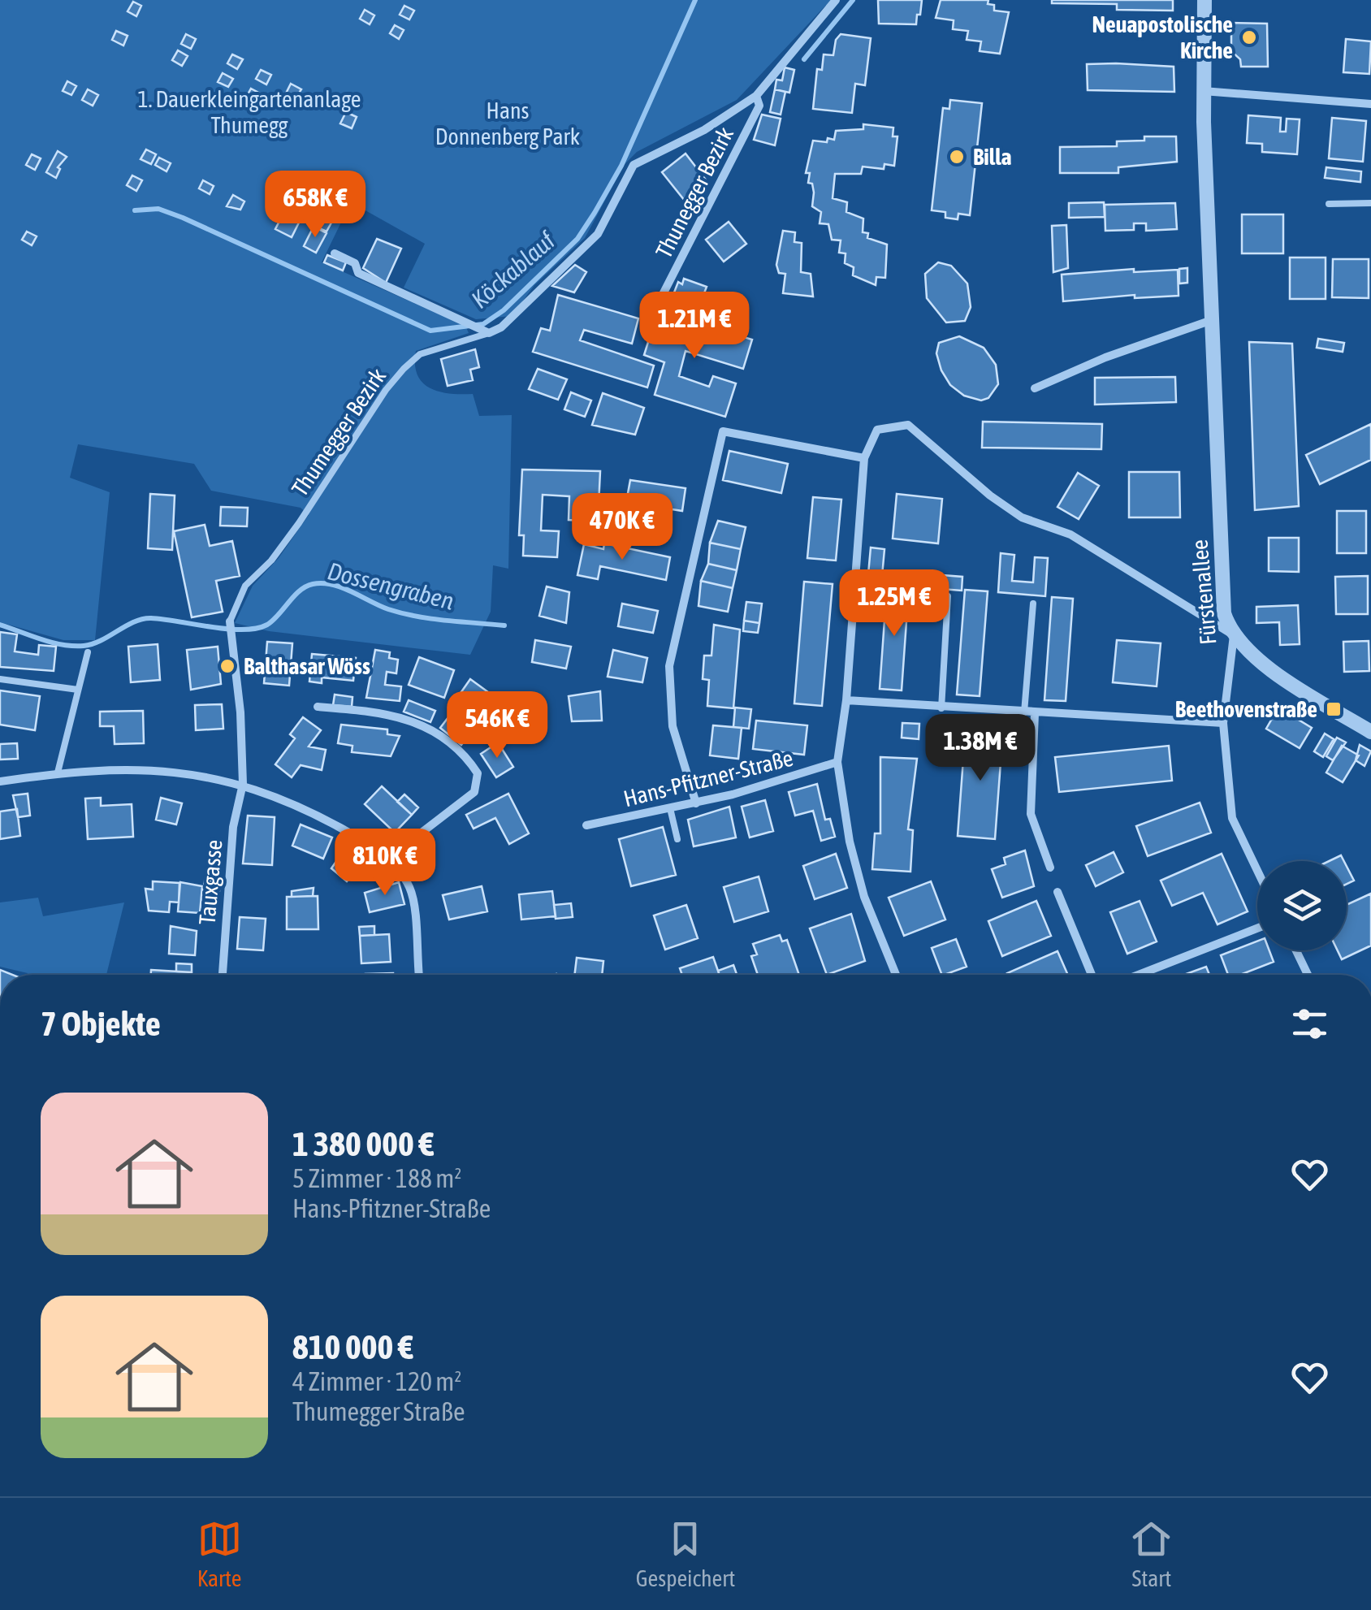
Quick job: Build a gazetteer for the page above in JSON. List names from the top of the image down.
{
  "streets": {
    "street": [
      "Thunegger Bezirk",
      "Thumegger Bezirk",
      "Fürstenallee",
      "Hans-Pfitzner-Straße",
      "Tauxgasse"
    ]
  },
  "crossings": [
    ["Thunegger Bezirk", "Thumegger Bezirk"],
    ["Thumegger Bezirk", "Tauxgasse"]
  ],
  "water": ["Köckablauf", "Dossengraben"],
  "parks": ["1. Dauerkleingartenanlage Thumegg", "Hans Donnenberg Park"],
  "places": {
    "other": ["Neuapostolische Kirche", "Billa", "Balthasar Wöss"],
    "transit": ["Beethovenstraße"]
  },
  "page": {
    "price": [
      "658K €",
      "1.21M €",
      "470K €",
      "1.25M €",
      "546K €",
      "1.38M €",
      "810K €"
    ],
    "heading": "7 Objekte",
    "list": [
      {
        "name": "1 380 000 €",
        "note": "5 Zimmer · 188 m² · Hans-Pfitzner-Straße"
      },
      {
        "name": "810 000 €",
        "note": "4 Zimmer · 120 m² · Thumegger Straße"
      }
    ],
    "tabs": ["Karte", "Gespeichert", "Start"]
  }
}
